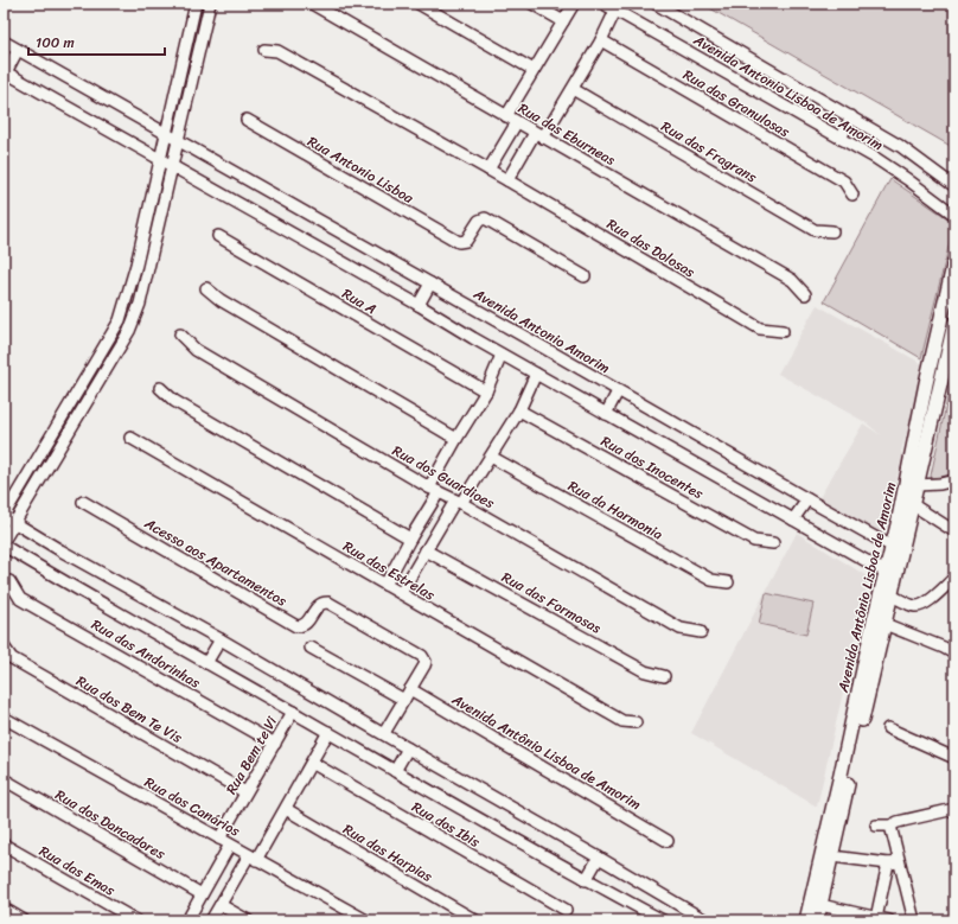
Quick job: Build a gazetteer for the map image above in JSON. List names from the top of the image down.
{
  "streets": {
    "main road": ["Avenida Antônio Lisboa de Amorim"],
    "street": [
      "Avenida Antonio Lisboa de Amorim",
      "Rua das Granulosas",
      "Rua das Eburneas",
      "Rua das Fragrans",
      "Rua Antonio Lisboa",
      "Rua das Dolosas",
      "Rua A",
      "Avenida Antonio Amorim",
      "Rua dos Inocentes",
      "Rua dos Guardioes",
      "Rua da Harmonia",
      "Acesso aos Apartamentos",
      "Rua das Estrelas",
      "Rua das Formosas",
      "Rua das Andorinhas",
      "Rua dos Bem Te Vis",
      "Rua Bem te Vi",
      "Rua dos Canários",
      "Rua dos Dancadores",
      "Rua dos Ibis",
      "Rua das Harpias",
      "Rua das Emas"
    ]
  },
  "crossings": [
    ["Avenida Antonio Amorim", "Avenida Antônio Lisboa de Amorim"],
    ["Acesso aos Apartamentos", "Avenida Antônio Lisboa de Amorim"],
    ["Rua das Andorinhas", "Rua Bem te Vi"],
    ["Rua dos Bem Te Vis", "Rua Bem te Vi"],
    ["Rua Bem te Vi", "Rua dos Canários"]
  ],
  "scale_bar": "100 m"
}
